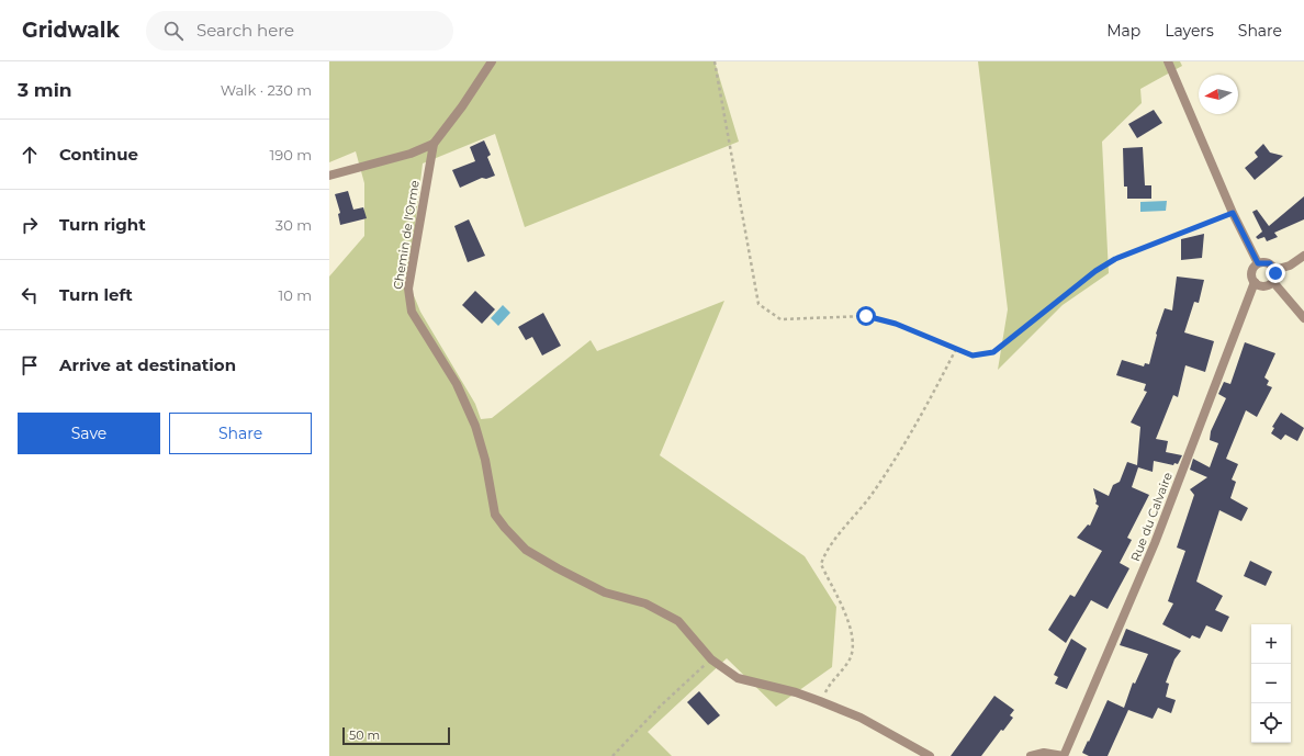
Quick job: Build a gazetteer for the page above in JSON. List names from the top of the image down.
{
  "streets": {
    "street": ["Chemin de l'Orme", "Rue du Calvaire"]
  },
  "scale_bar": "50 m",
  "north": "left",
  "page": {
    "header": "Gridwalk",
    "search": "Search here",
    "nav": ["Map", "Layers", "Share"],
    "heading": ["3 min", "Walk · 230 m"],
    "list": [
      ["Continue", "190 m"],
      ["Turn right", "30 m"],
      ["Turn left", "10 m"],
      "Arrive at destination"
    ],
    "buttons": ["Save", "Share"],
    "map_buttons": ["+", "−"],
    "scale": "50 m"
  }
}
